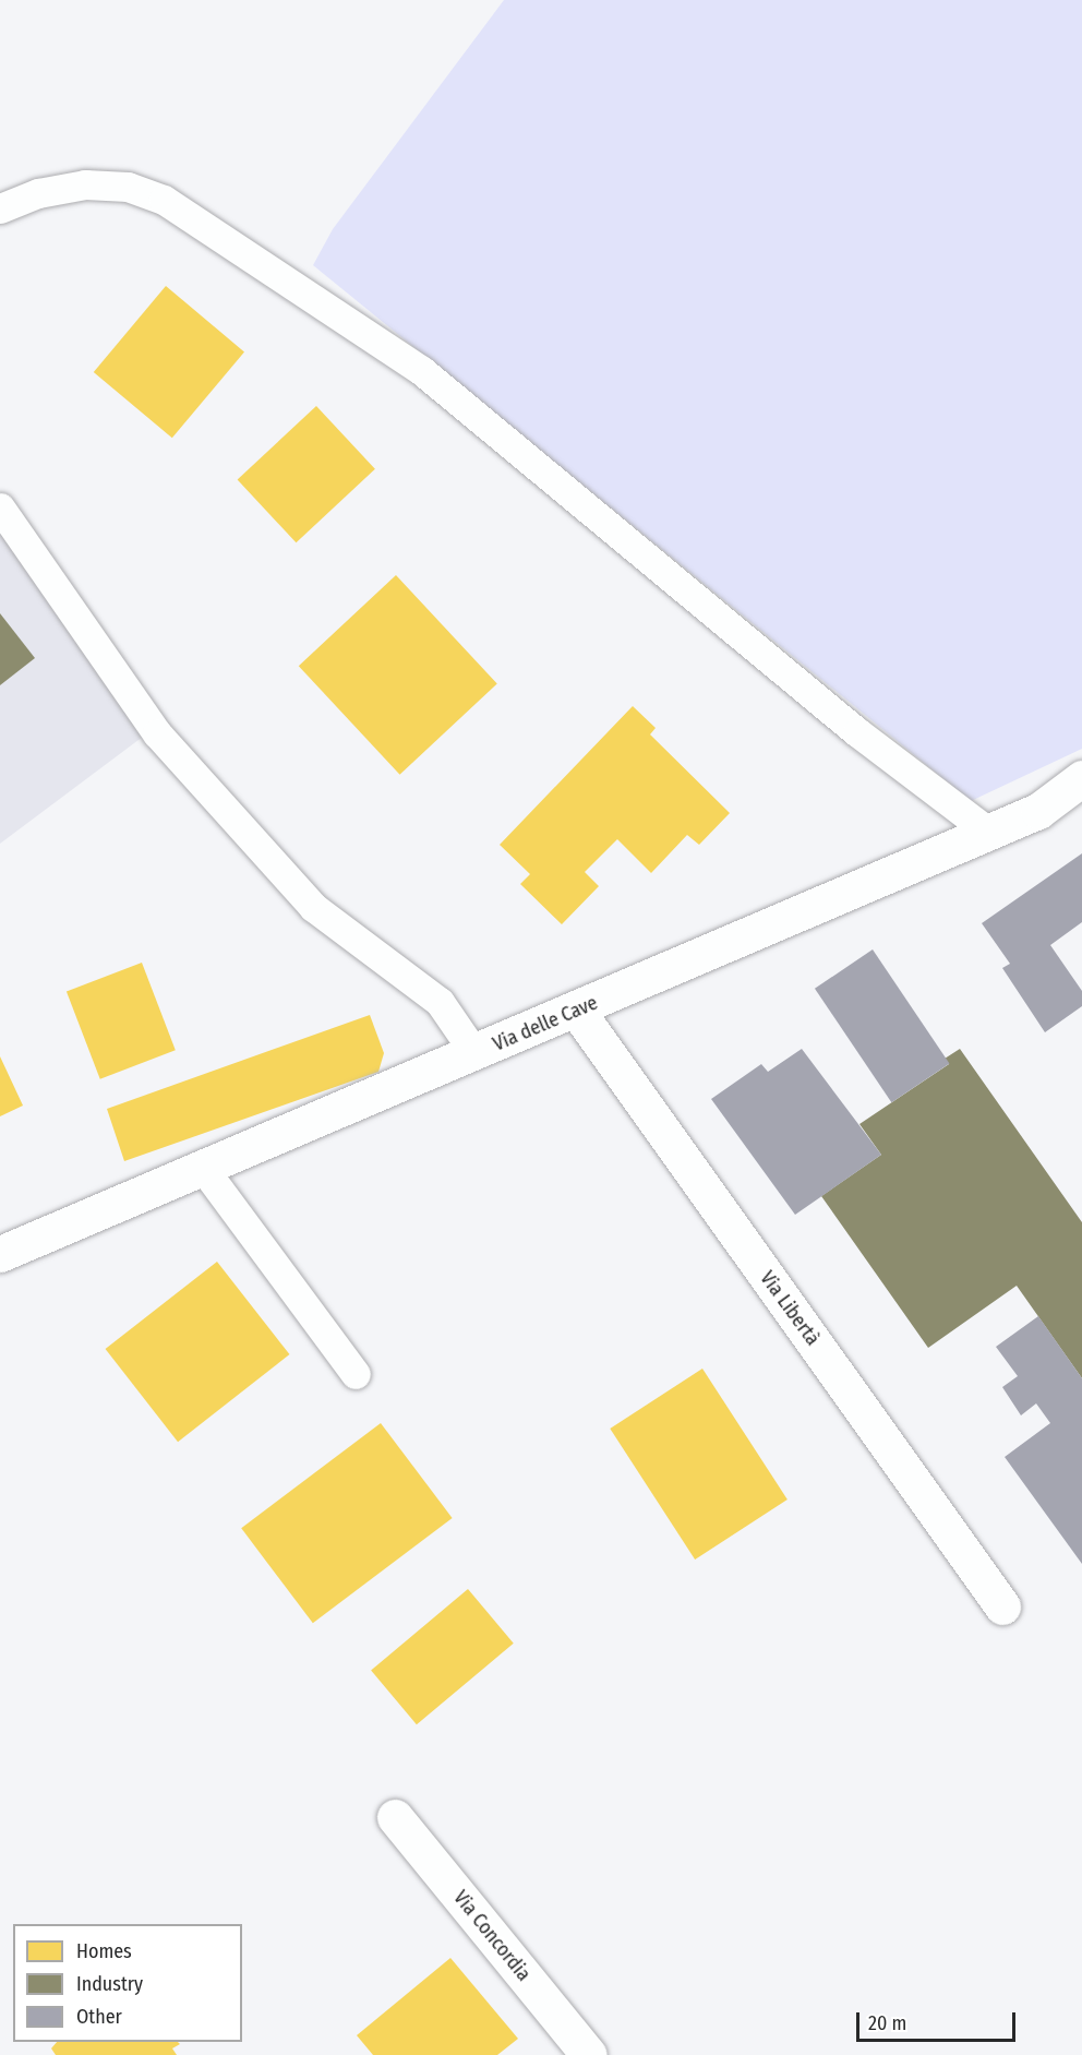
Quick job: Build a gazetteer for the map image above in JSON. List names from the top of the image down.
{
  "streets": {
    "street": ["Via delle Cave", "Via Libertà", "Via Concordia"]
  },
  "crossings": [
    ["Via delle Cave", "Via Libertà"]
  ],
  "legend": ["Homes", "Industry", "Other"],
  "scale_bar": "20 m"
}
